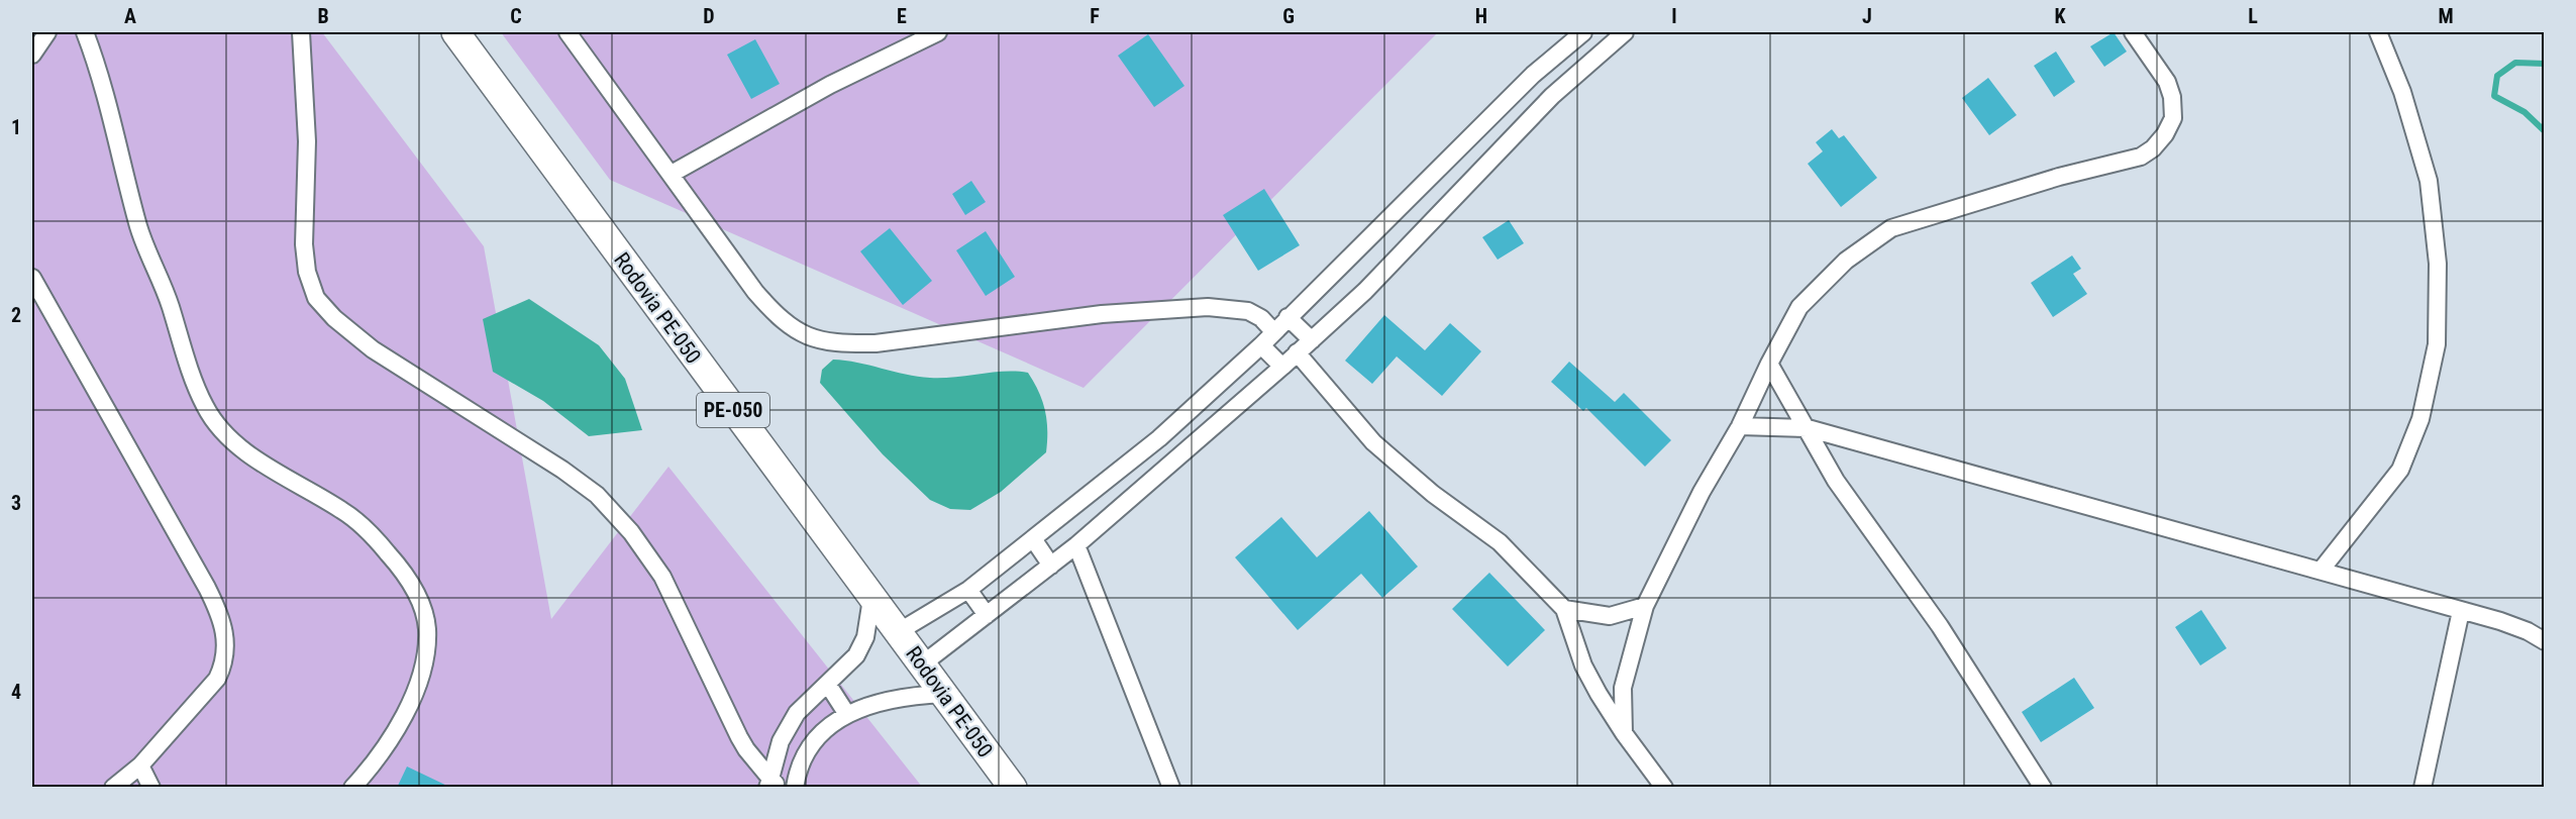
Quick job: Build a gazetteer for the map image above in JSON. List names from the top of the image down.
{
  "streets": {
    "main road": ["Rodovia PE-050", "PE-050"]
  },
  "grid": {
    "columns": [
      "A",
      "B",
      "C",
      "D",
      "E",
      "F",
      "G",
      "H",
      "I",
      "J",
      "K",
      "L",
      "M"
    ],
    "rows": [
      "1",
      "2",
      "3",
      "4"
    ]
  }
}
